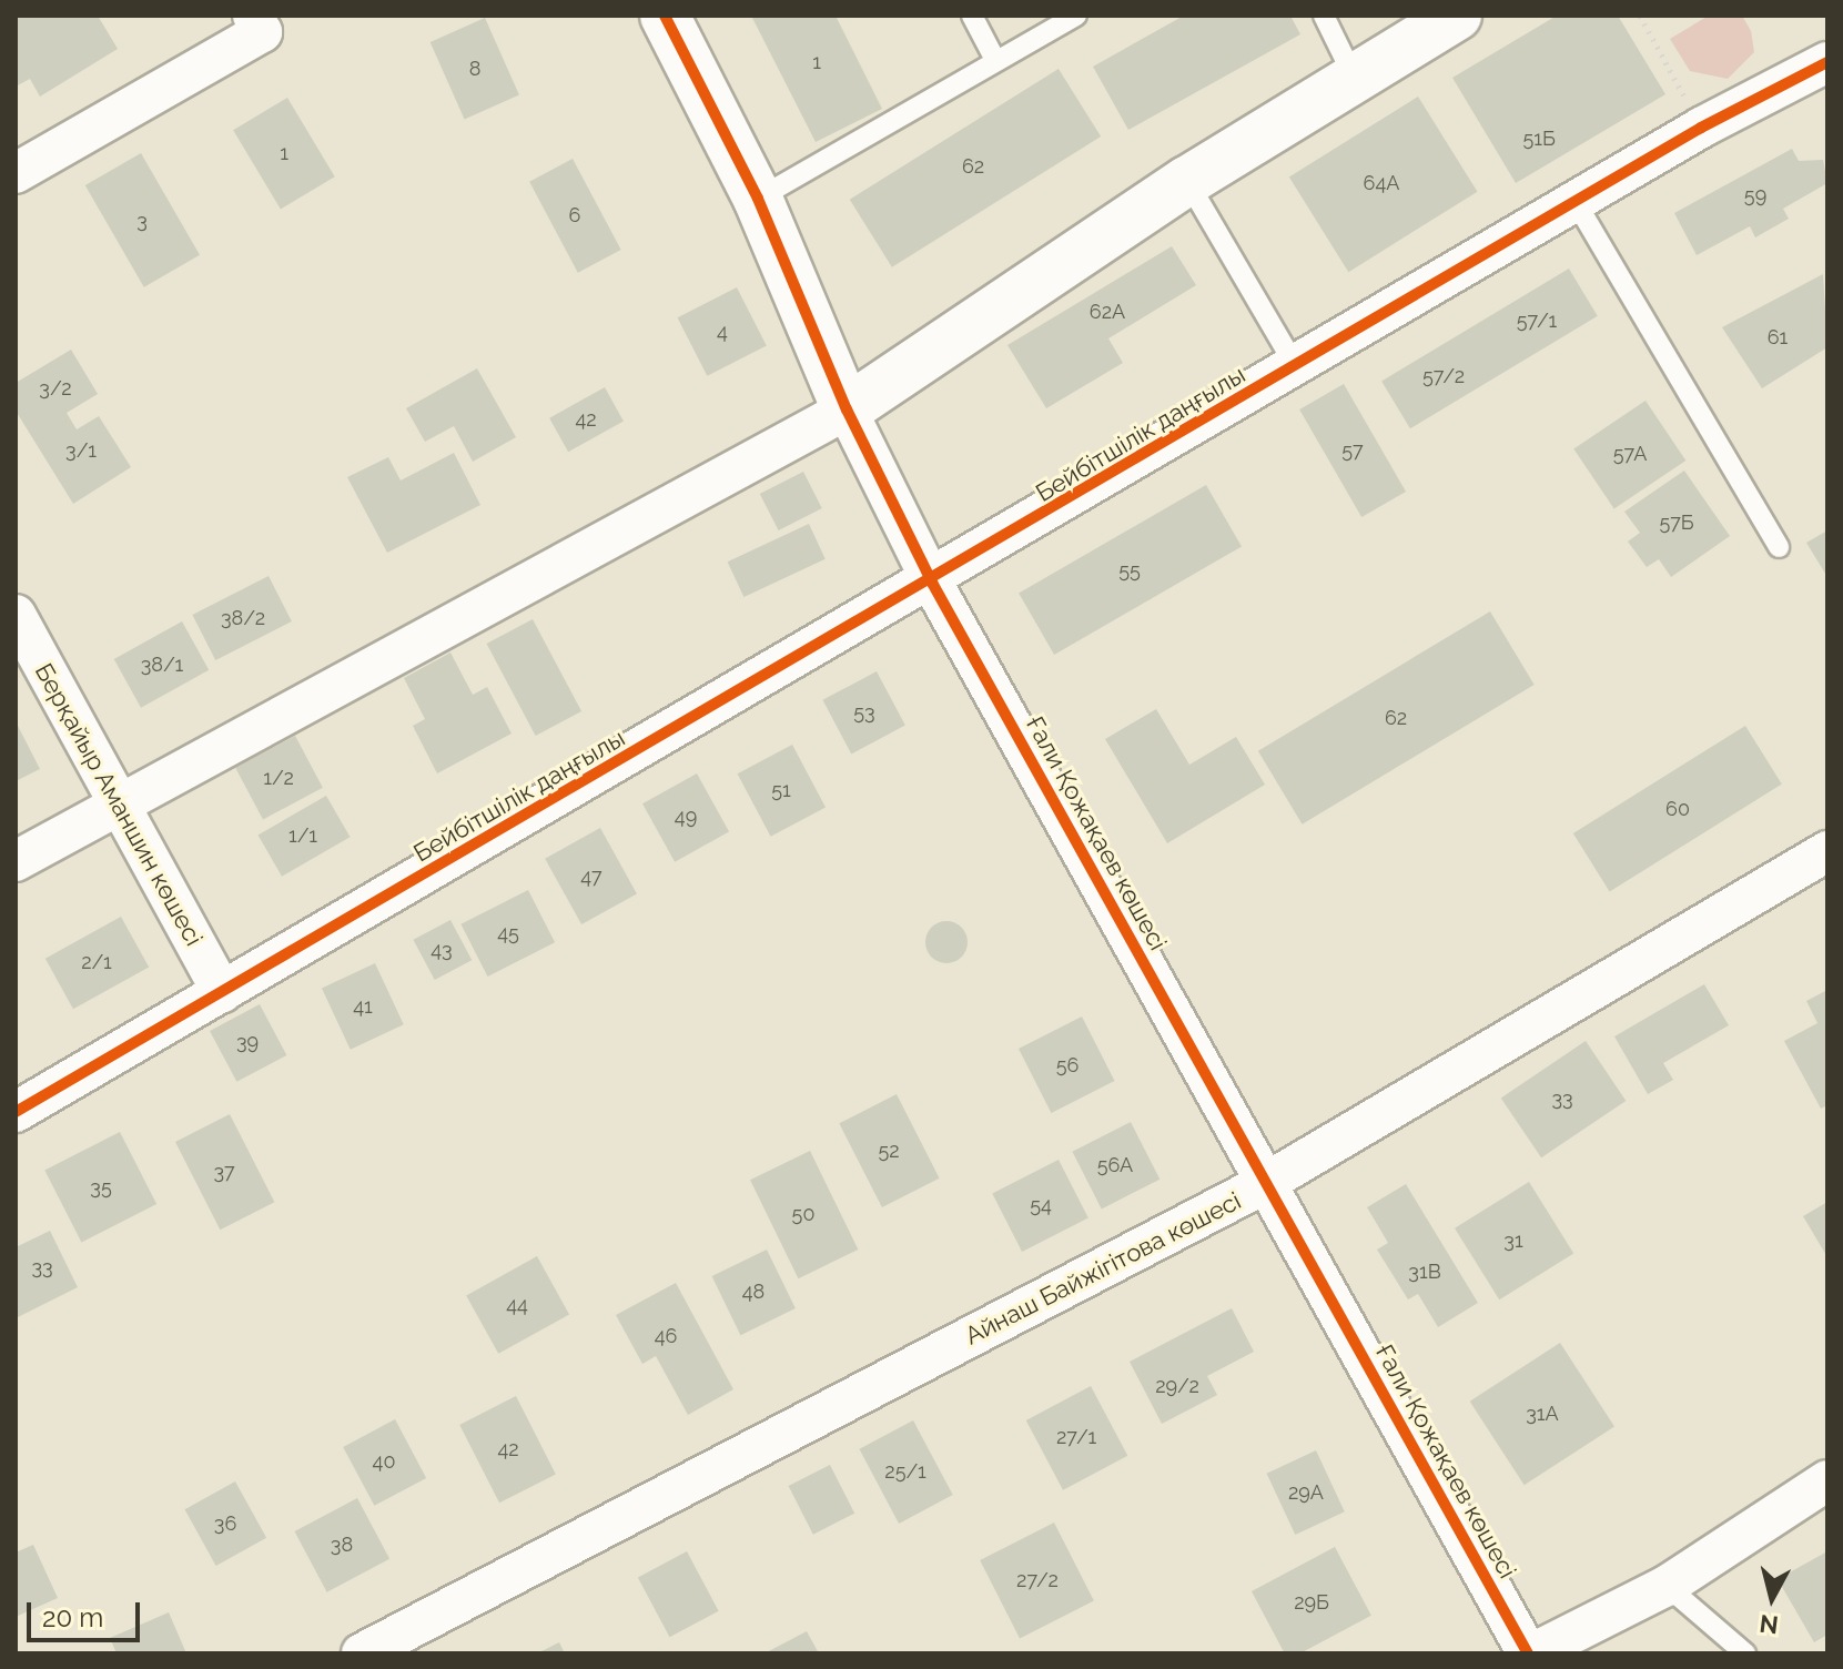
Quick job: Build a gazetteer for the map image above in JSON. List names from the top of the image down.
{
  "streets": {
    "street": [
      "Бейбітшілік даңғылы",
      "Берқайыр Аманшин көшесі",
      "Ғали Қожақаев көшесі",
      "Айнаш Байжігітова көшесі"
    ]
  },
  "crossings": [
    ["Бейбітшілік даңғылы", "Берқайыр Аманшин көшесі"],
    ["Бейбітшілік даңғылы", "Ғали Қожақаев көшесі"],
    ["Ғали Қожақаев көшесі", "Айнаш Байжігітова көшесі"]
  ],
  "house_numbers": [
    "1",
    "8",
    "51Б",
    "1",
    "62",
    "64А",
    "59",
    "6",
    "3",
    "62А",
    "57/1",
    "4",
    "61",
    "57/2",
    "3/2",
    "42",
    "3/1",
    "57",
    "57А",
    "57Б",
    "55",
    "38/2",
    "38/1",
    "53",
    "62",
    "1/2",
    "51",
    "60",
    "49",
    "1/1",
    "47",
    "45",
    "43",
    "2/1",
    "41",
    "39",
    "56",
    "33",
    "52",
    "56А",
    "37",
    "35",
    "54",
    "50",
    "31",
    "33",
    "31В",
    "48",
    "44",
    "46",
    "29/2",
    "31А",
    "27/1",
    "42",
    "40",
    "25/1",
    "29А",
    "36",
    "38",
    "27/2",
    "29Б"
  ],
  "scale_bar": "20 m",
  "north": "bottom"
}
